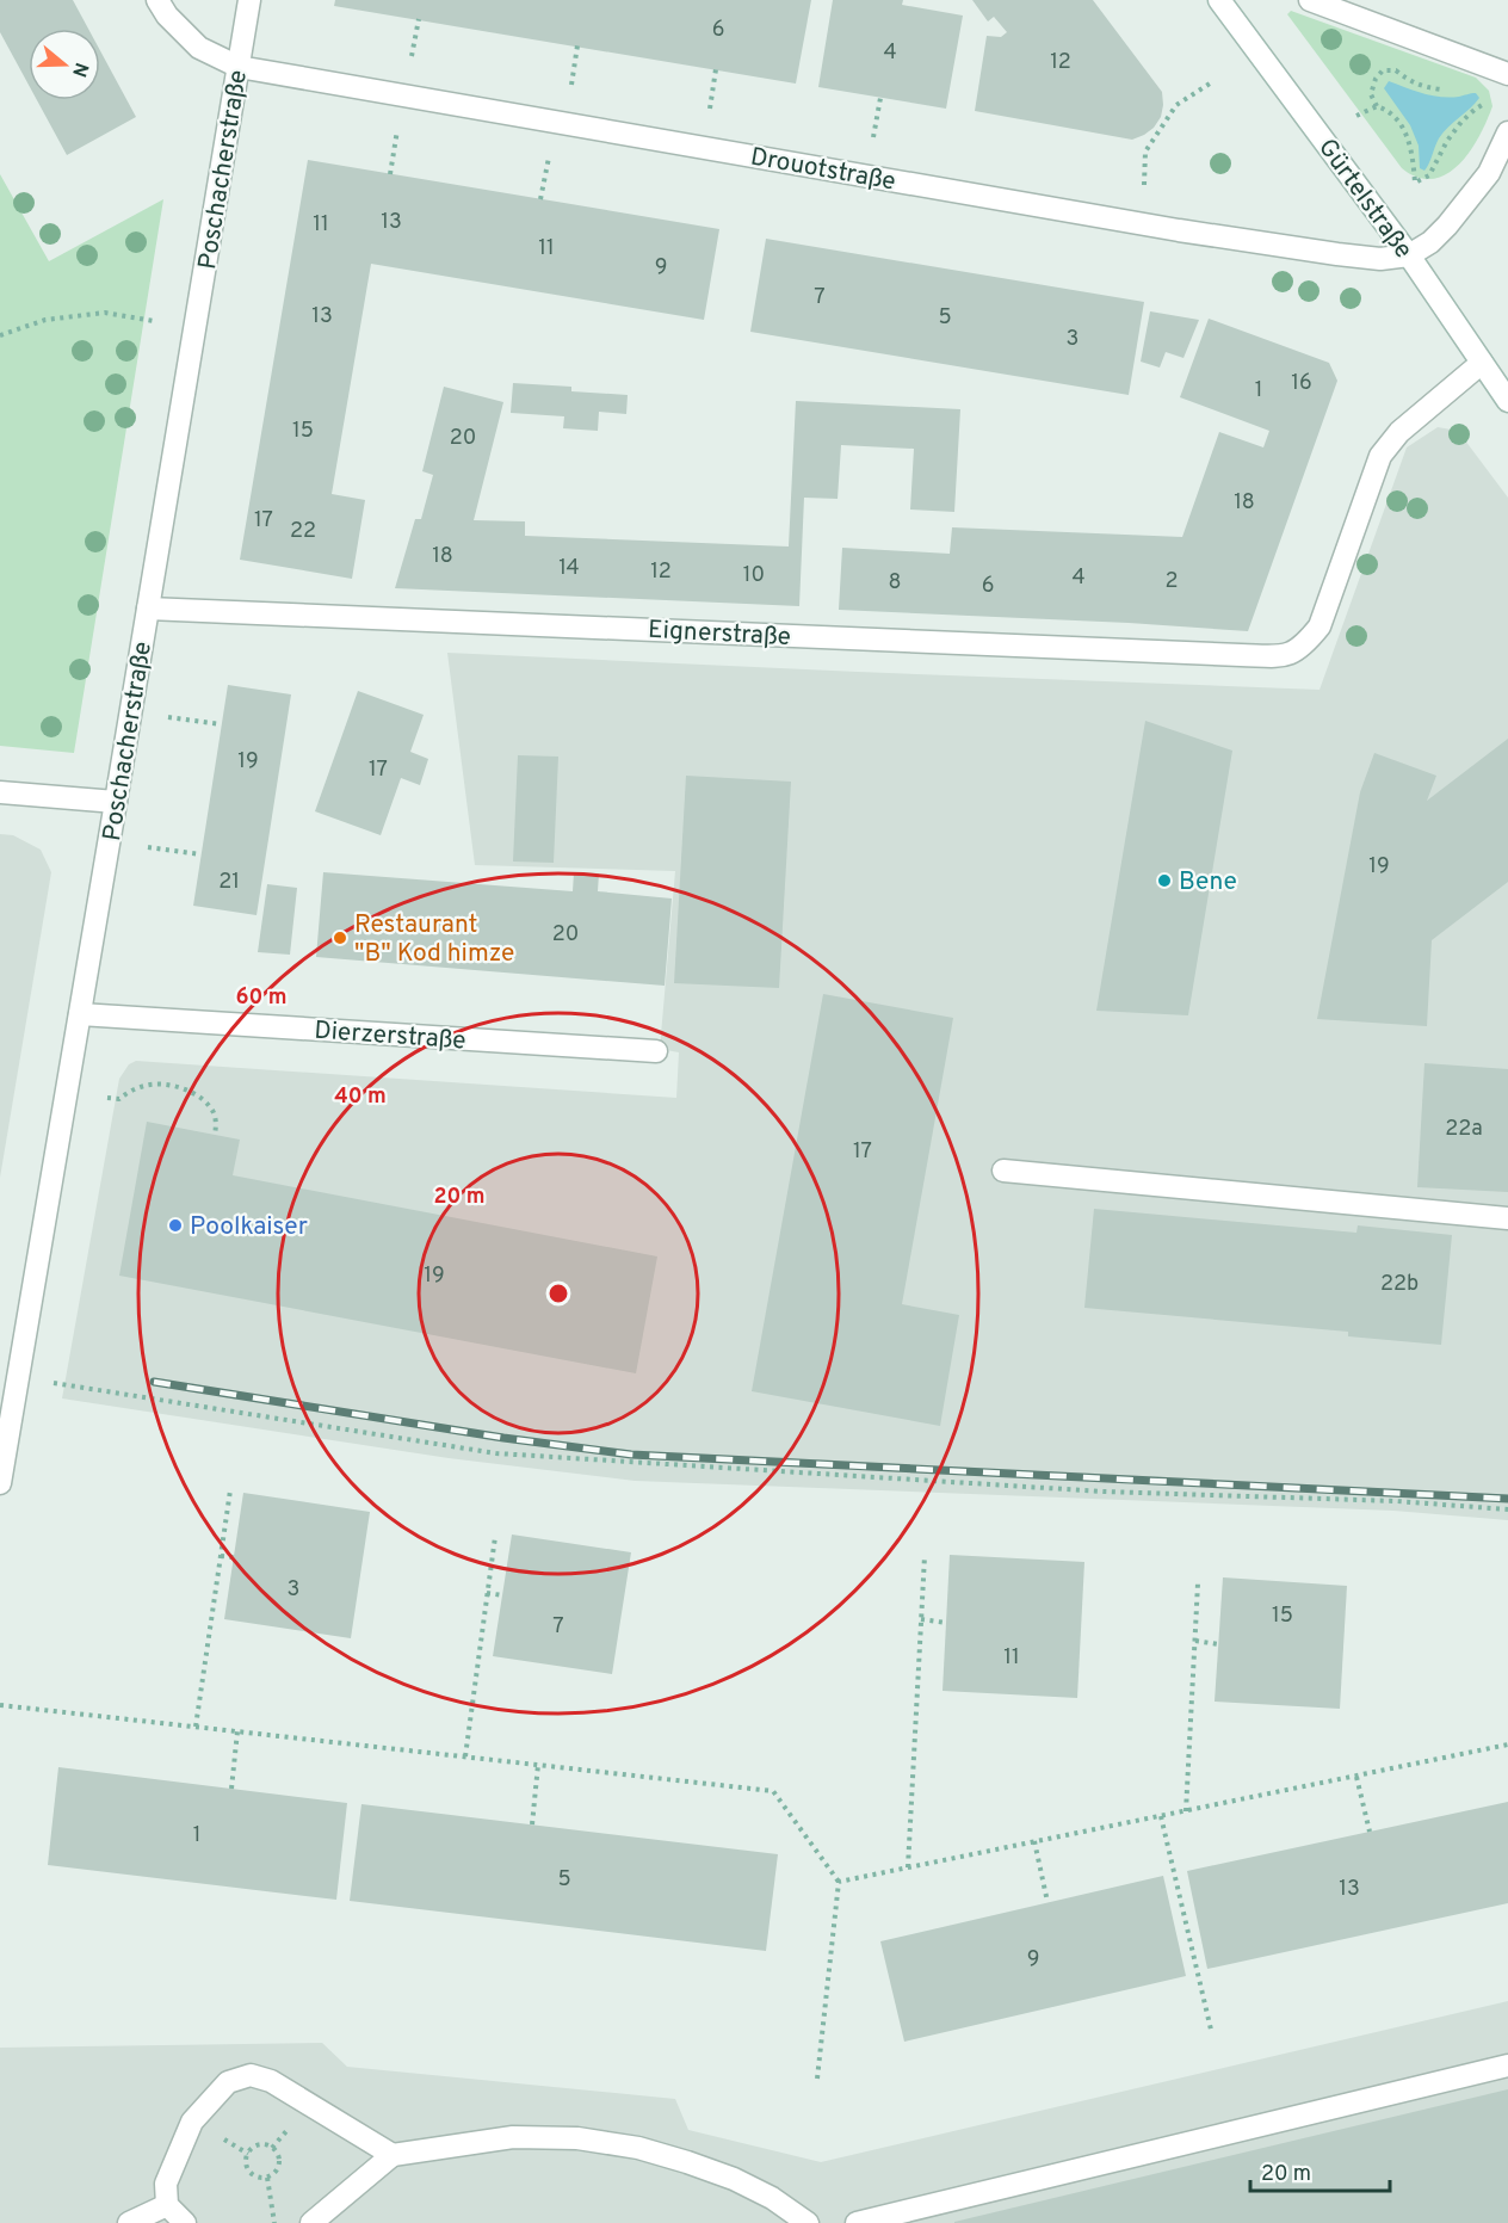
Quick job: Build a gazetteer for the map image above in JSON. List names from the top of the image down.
{
  "streets": {
    "street": [
      "Drouotstraße",
      "Poschacherstraße",
      "Gürtelstraße",
      "Eignerstraße",
      "Dierzerstraße"
    ]
  },
  "crossings": [
    ["Drouotstraße", "Poschacherstraße"],
    ["Drouotstraße", "Gürtelstraße"],
    ["Poschacherstraße", "Eignerstraße"],
    ["Poschacherstraße", "Dierzerstraße"],
    ["Gürtelstraße", "Eignerstraße"]
  ],
  "places": ["Bene", "Restaurant \"B\" Kod himze", "Poolkaiser"],
  "house_numbers": [
    "6",
    "4",
    "12",
    "13",
    "11",
    "11",
    "9",
    "7",
    "13",
    "5",
    "3",
    "16",
    "1",
    "15",
    "20",
    "18",
    "17",
    "22",
    "18",
    "14",
    "12",
    "10",
    "4",
    "2",
    "8",
    "6",
    "19",
    "17",
    "19",
    "21",
    "20",
    "22a",
    "17",
    "19",
    "22b",
    "3",
    "15",
    "7",
    "11",
    "1",
    "5",
    "13",
    "9"
  ],
  "scale_bar": "20 m",
  "north": "right",
  "rings": ["60 m", "40 m", "20 m"]
}
